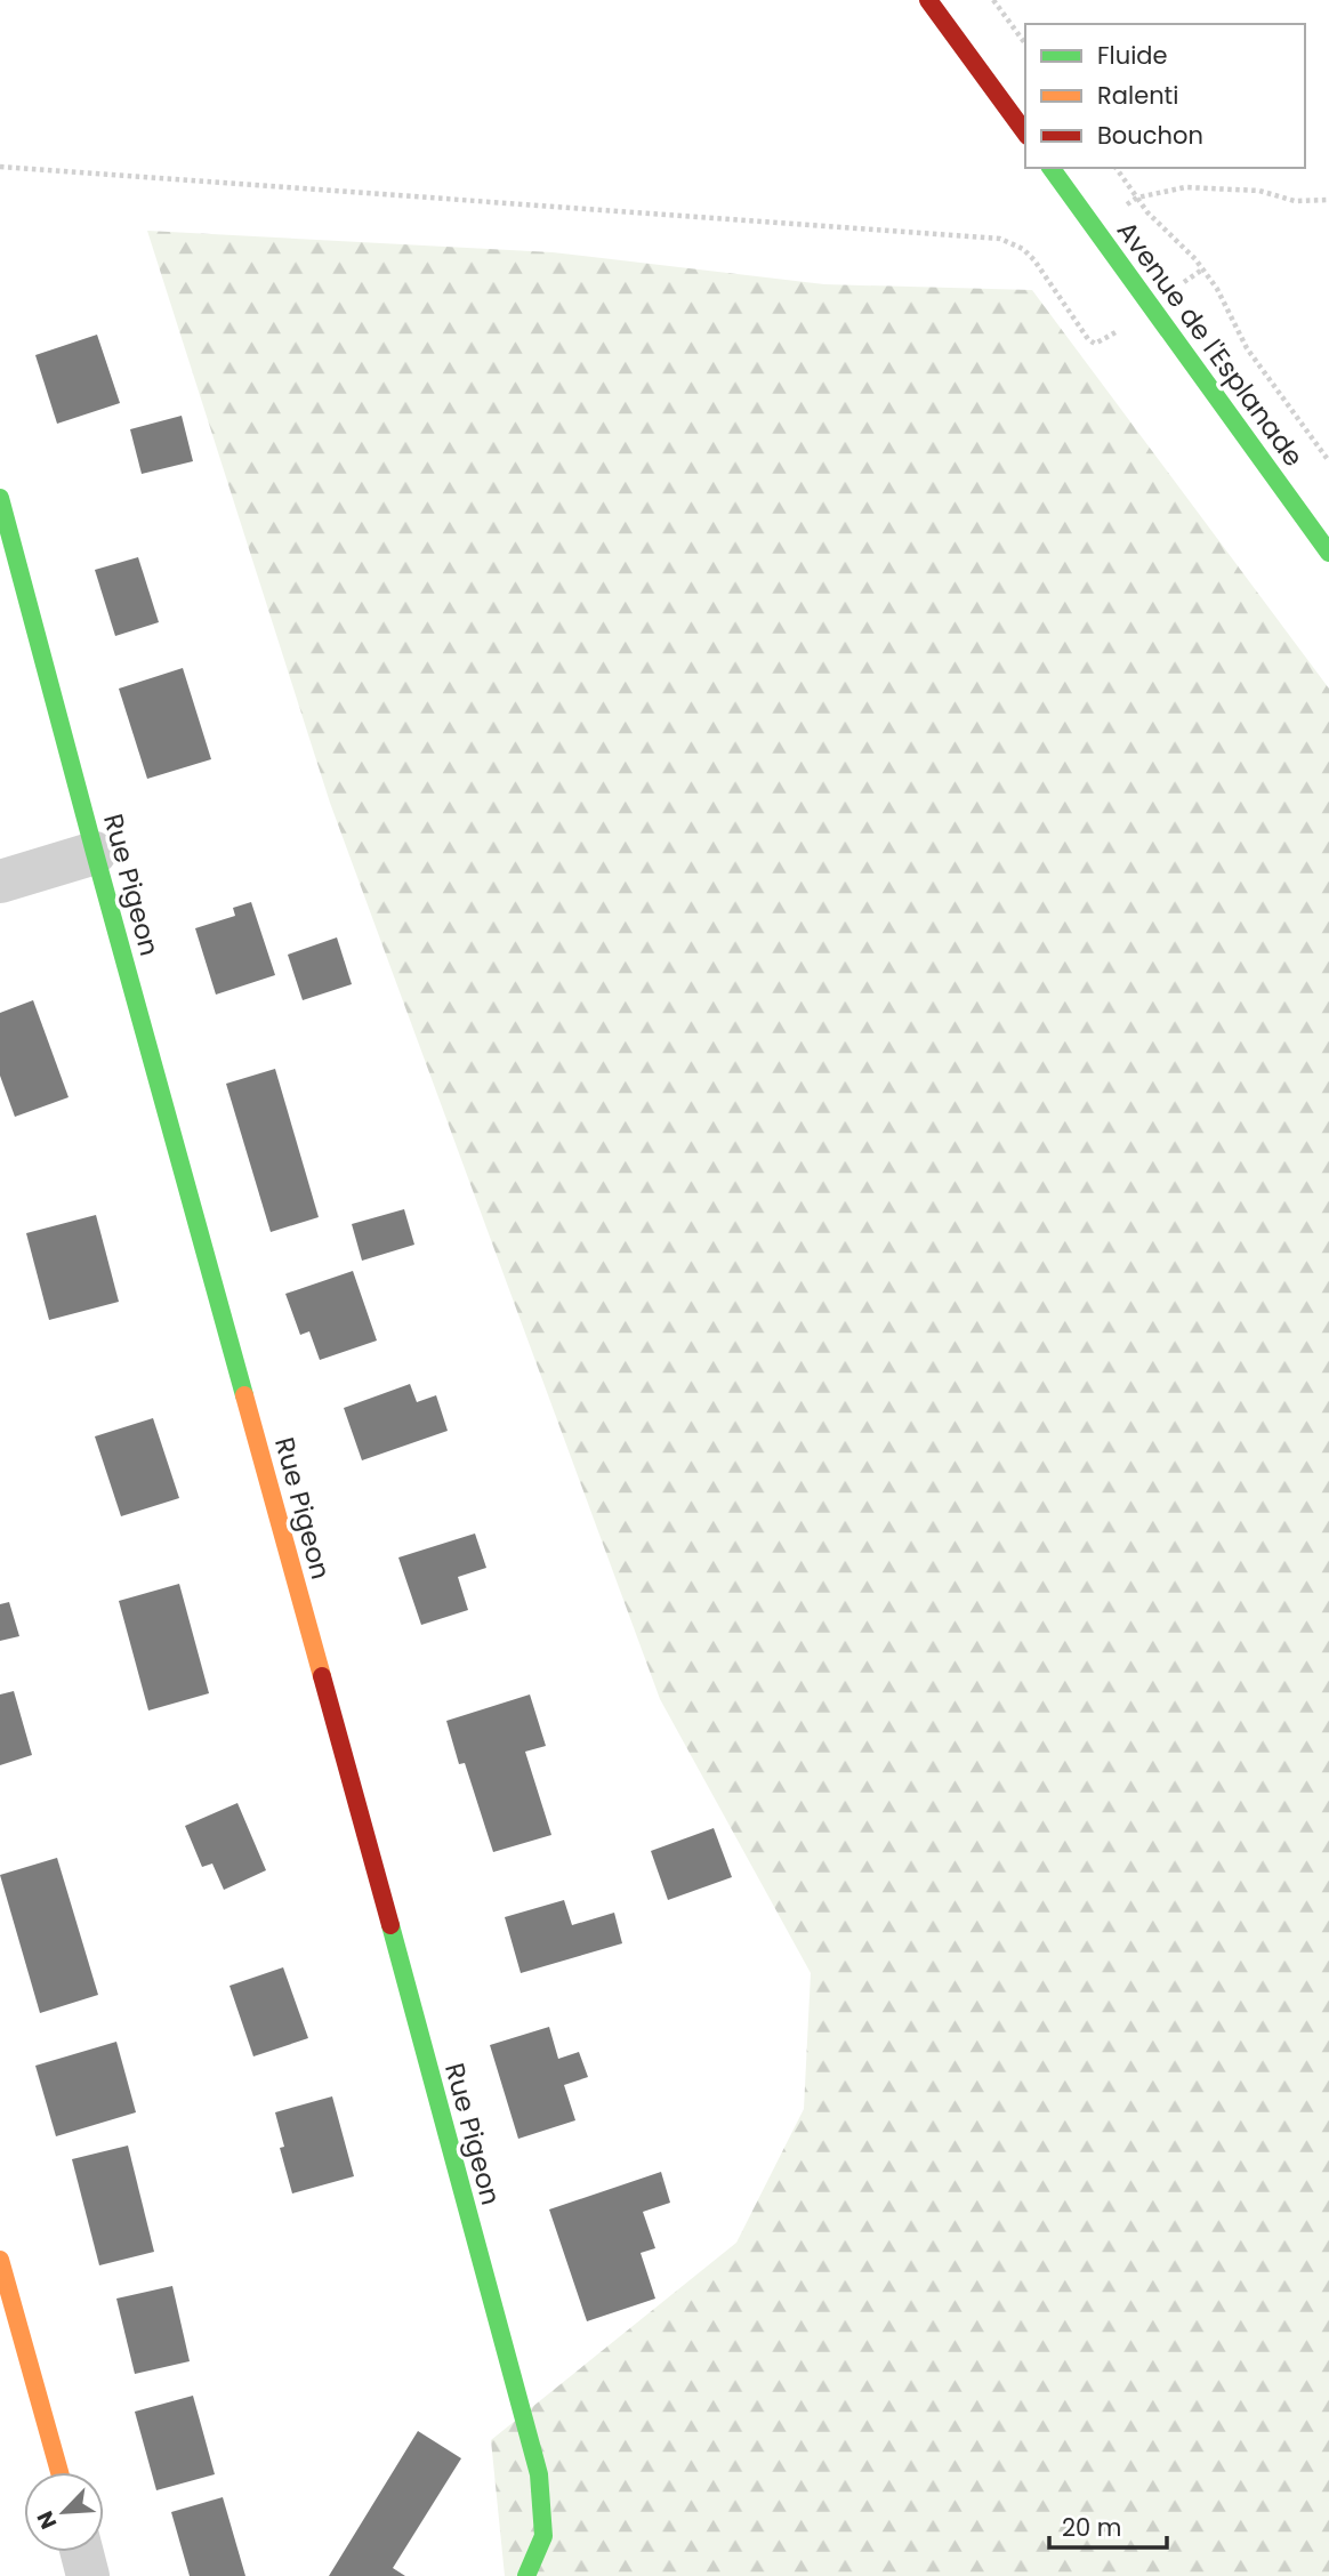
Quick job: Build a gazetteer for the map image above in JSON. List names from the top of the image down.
{
  "streets": {
    "street": ["Avenue de l'Esplanade", "Rue Pigeon"]
  },
  "legend": ["Fluide", "Ralenti", "Bouchon"],
  "scale_bar": "20 m",
  "north": "bottom left"
}
